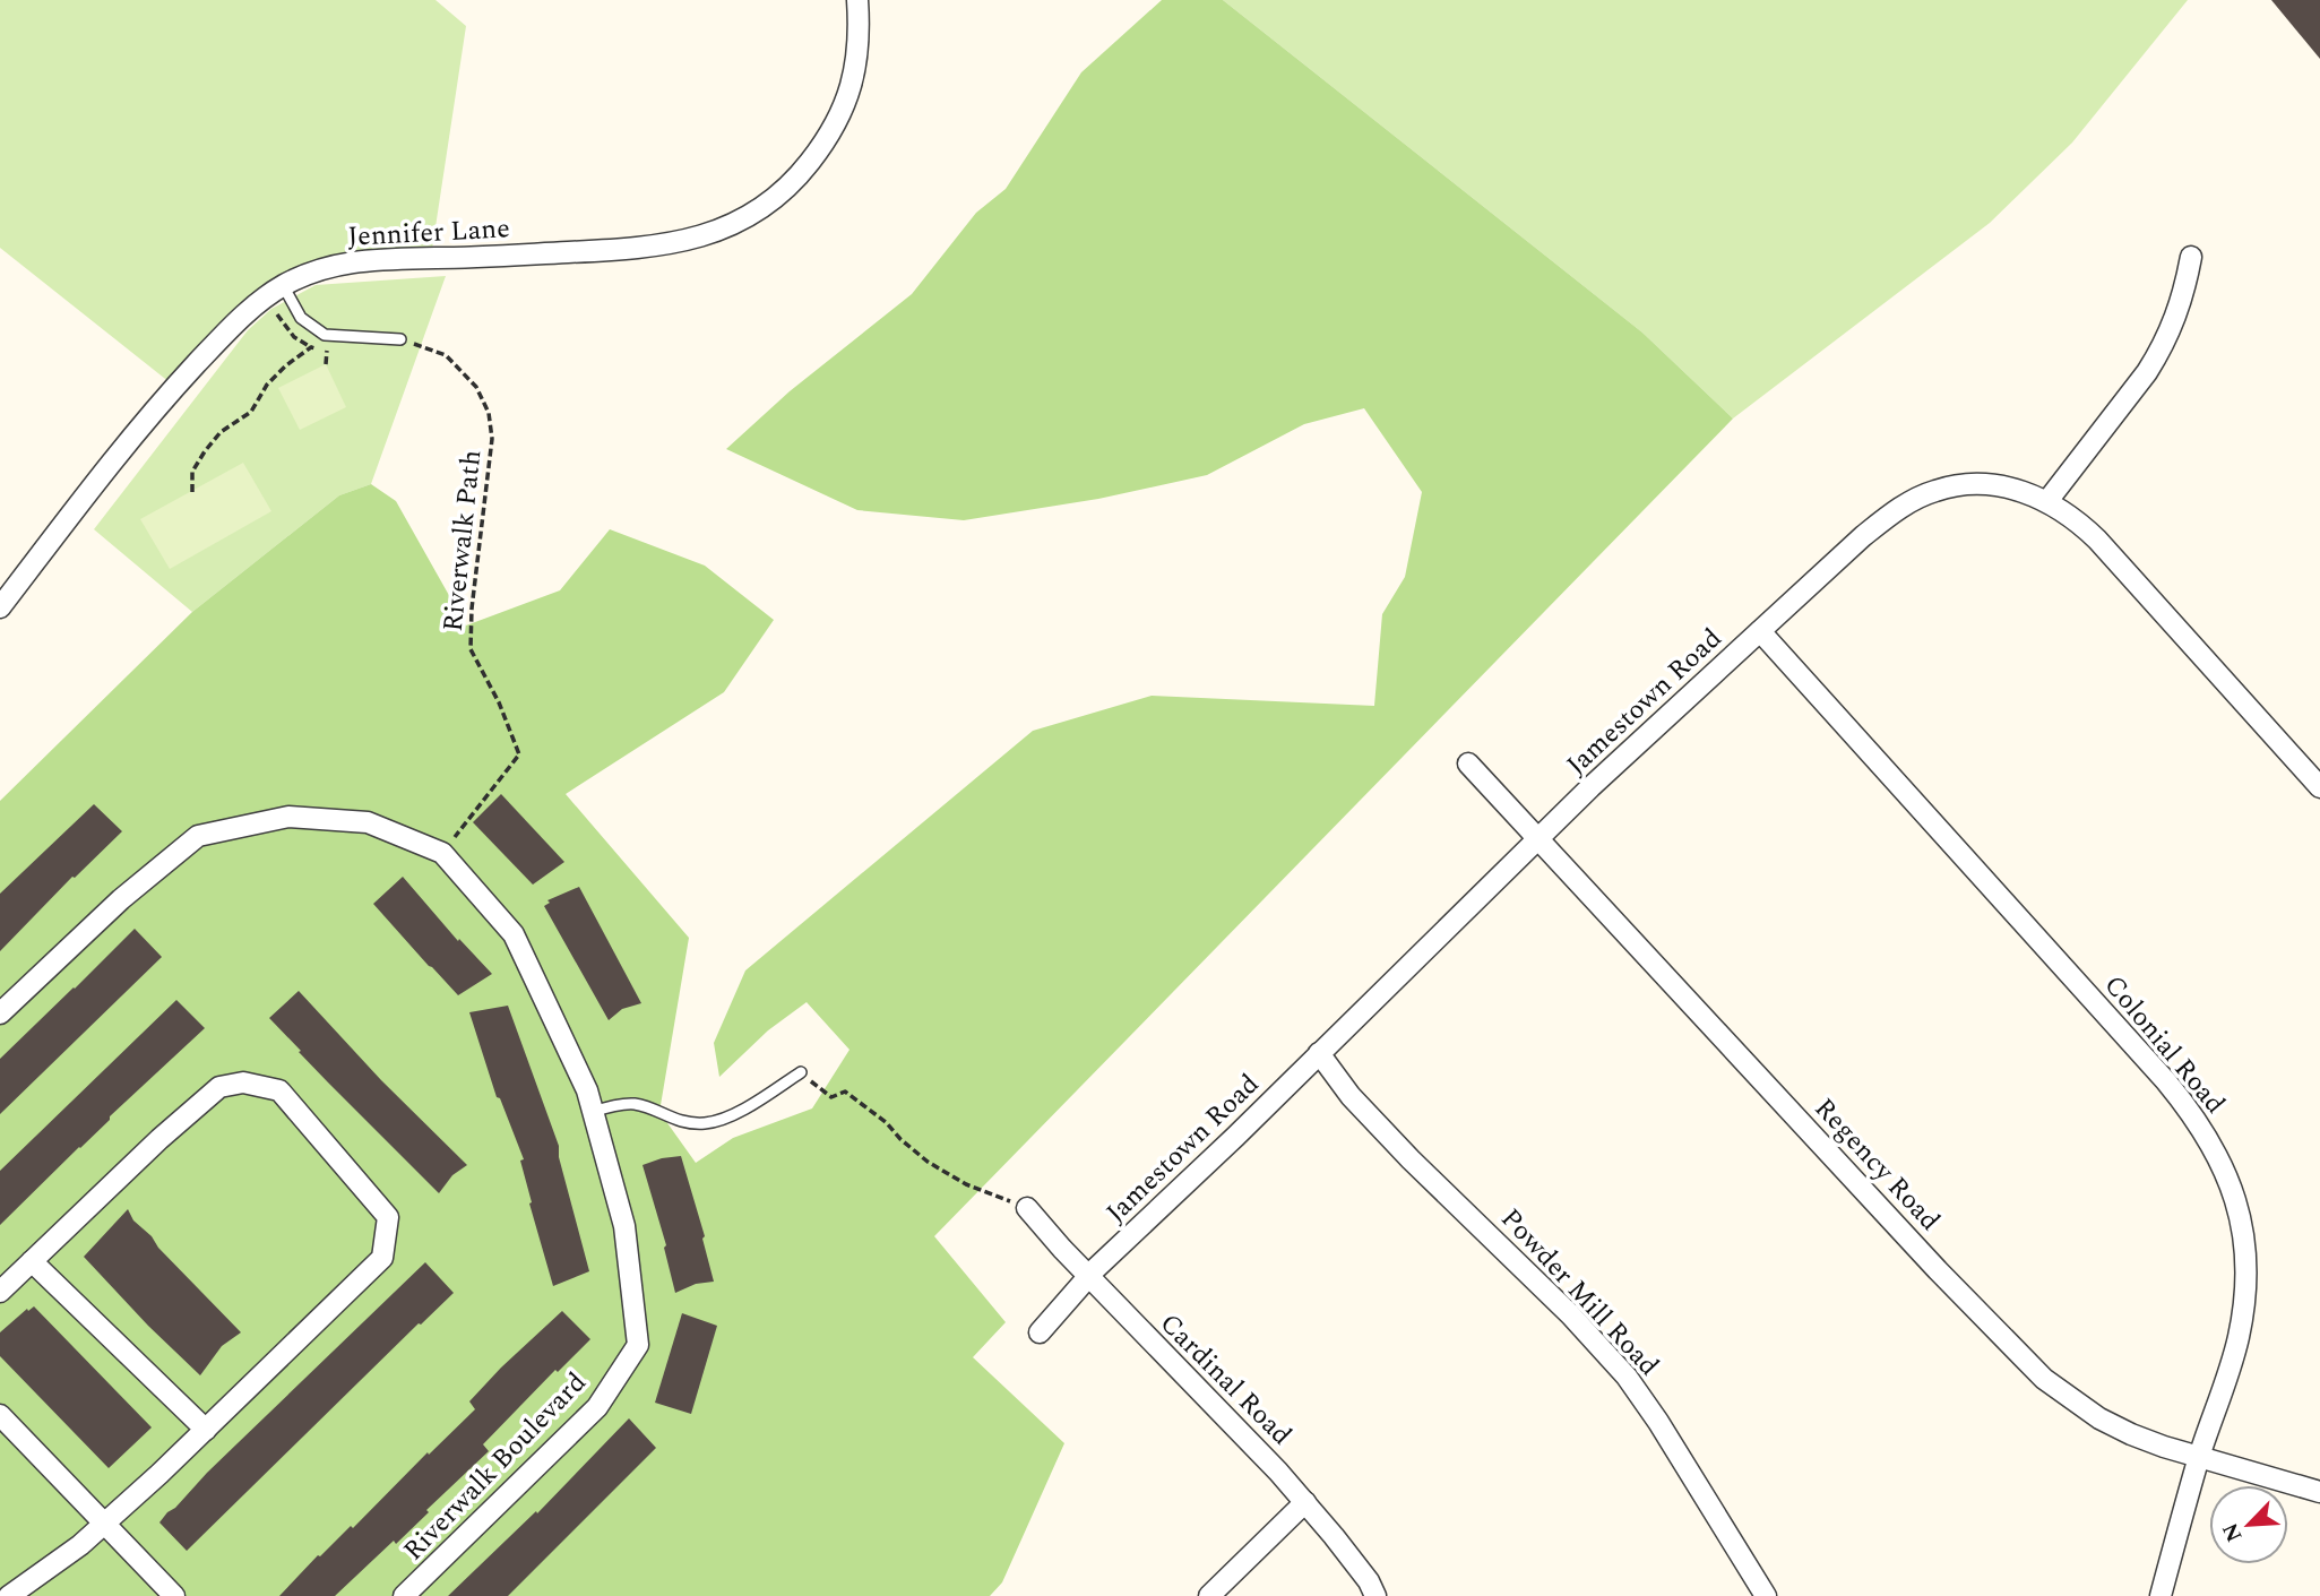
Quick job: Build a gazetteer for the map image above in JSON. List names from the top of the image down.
{
  "streets": {
    "street": [
      "Jennifer Lane",
      "Jamestown Road",
      "Colonial Road",
      "Regency Road",
      "Powder Mill Road",
      "Cardinal Road",
      "Riverwalk Boulevard"
    ],
    "path": ["Riverwalk Path"]
  },
  "crossings": [
    ["Riverwalk Path", "Riverwalk Boulevard"],
    ["Jamestown Road", "Colonial Road"],
    ["Jamestown Road", "Regency Road"],
    ["Jamestown Road", "Powder Mill Road"],
    ["Jamestown Road", "Cardinal Road"],
    ["Colonial Road", "Regency Road"]
  ],
  "north": "bottom left"
}
